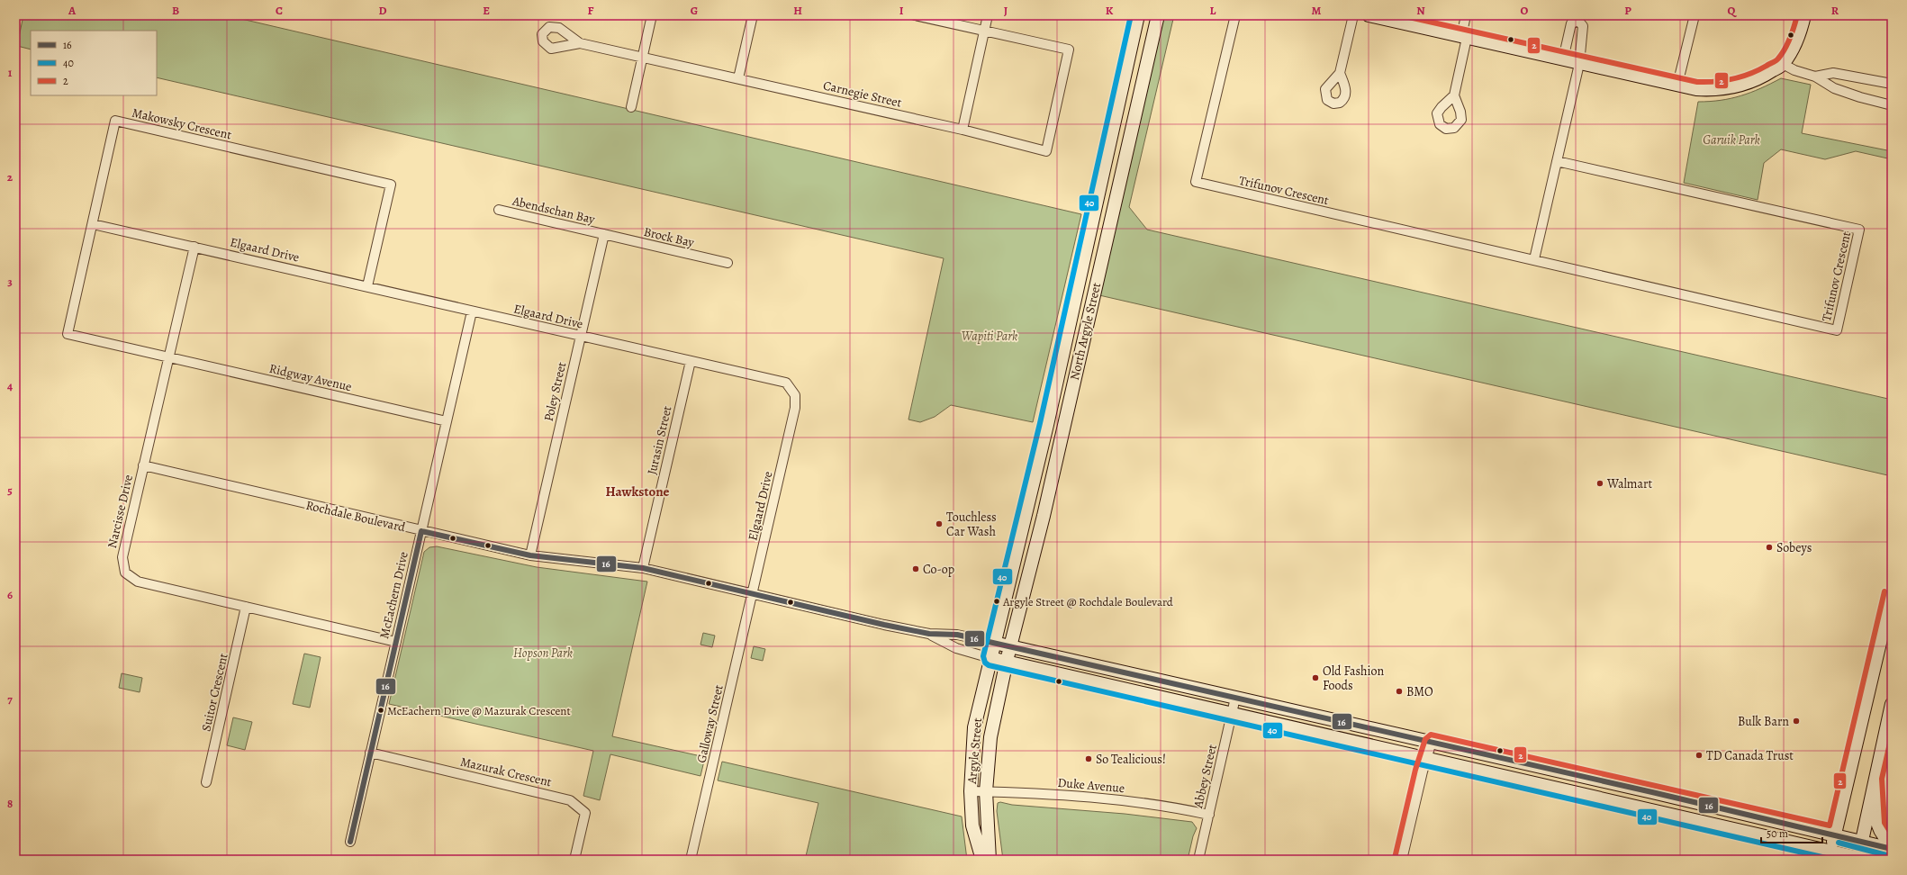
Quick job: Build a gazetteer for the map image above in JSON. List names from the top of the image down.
{
  "streets": {
    "street": [
      "Carnegie Street",
      "Makowsky Crescent",
      "Trifunov Crescent",
      "Abendschan Bay",
      "Brock Bay",
      "Elgaard Drive",
      "North Argyle Street",
      "Ridgway Avenue",
      "Poley Street",
      "Jurasin Street",
      "Narcisse Drive",
      "Rochdale Boulevard",
      "McEachern Drive",
      "Suitor Crescent",
      "Galloway Street",
      "Argyle Street",
      "Mazurak Crescent",
      "Abbey Street",
      "Duke Avenue"
    ]
  },
  "crossings": [
    ["Makowsky Crescent", "Elgaard Drive"],
    ["Makowsky Crescent", "Ridgway Avenue"],
    ["Makowsky Crescent", "Narcisse Drive"],
    ["Abendschan Bay", "Brock Bay"],
    ["Abendschan Bay", "Poley Street"],
    ["Brock Bay", "Poley Street"],
    ["Elgaard Drive", "Poley Street"],
    ["Elgaard Drive", "Jurasin Street"],
    ["Elgaard Drive", "Narcisse Drive"],
    ["Elgaard Drive", "Rochdale Boulevard"],
    ["Elgaard Drive", "McEachern Drive"],
    ["Elgaard Drive", "Galloway Street"],
    ["North Argyle Street", "Rochdale Boulevard"],
    ["North Argyle Street", "Argyle Street"],
    ["Ridgway Avenue", "Narcisse Drive"],
    ["Ridgway Avenue", "McEachern Drive"],
    ["Poley Street", "Rochdale Boulevard"],
    ["Jurasin Street", "Rochdale Boulevard"],
    ["Narcisse Drive", "Rochdale Boulevard"],
    ["Narcisse Drive", "McEachern Drive"],
    ["Narcisse Drive", "Suitor Crescent"],
    ["Rochdale Boulevard", "McEachern Drive"],
    ["Rochdale Boulevard", "Galloway Street"],
    ["Rochdale Boulevard", "Argyle Street"],
    ["Rochdale Boulevard", "Abbey Street"],
    ["McEachern Drive", "Mazurak Crescent"],
    ["Argyle Street", "Duke Avenue"],
    ["Abbey Street", "Duke Avenue"]
  ],
  "districts": ["Hawkstone"],
  "parks": ["Garuik Park", "Wapiti Park", "Hopson Park"],
  "places": [
    "Walmart",
    "Touchless Car Wash",
    "Sobeys",
    "Co-op",
    "Argyle Street @ Rochdale Boulevard",
    "Old Fashion Foods",
    "BMO",
    "McEachern Drive @ Mazurak Crescent",
    "Bulk Barn",
    "TD Canada Trust",
    "So Tealicious!"
  ],
  "lines": ["transit line 40", "transit line 2", "transit line 16"],
  "legend": ["16", "40", "2"],
  "scale_bar": "50 m",
  "grid": {
    "columns": [
      "A",
      "B",
      "C",
      "D",
      "E",
      "F",
      "G",
      "H",
      "I",
      "J",
      "K",
      "L",
      "M",
      "N",
      "O",
      "P",
      "Q",
      "R"
    ],
    "rows": [
      "1",
      "2",
      "3",
      "4",
      "5",
      "6",
      "7",
      "8"
    ]
  }
}
